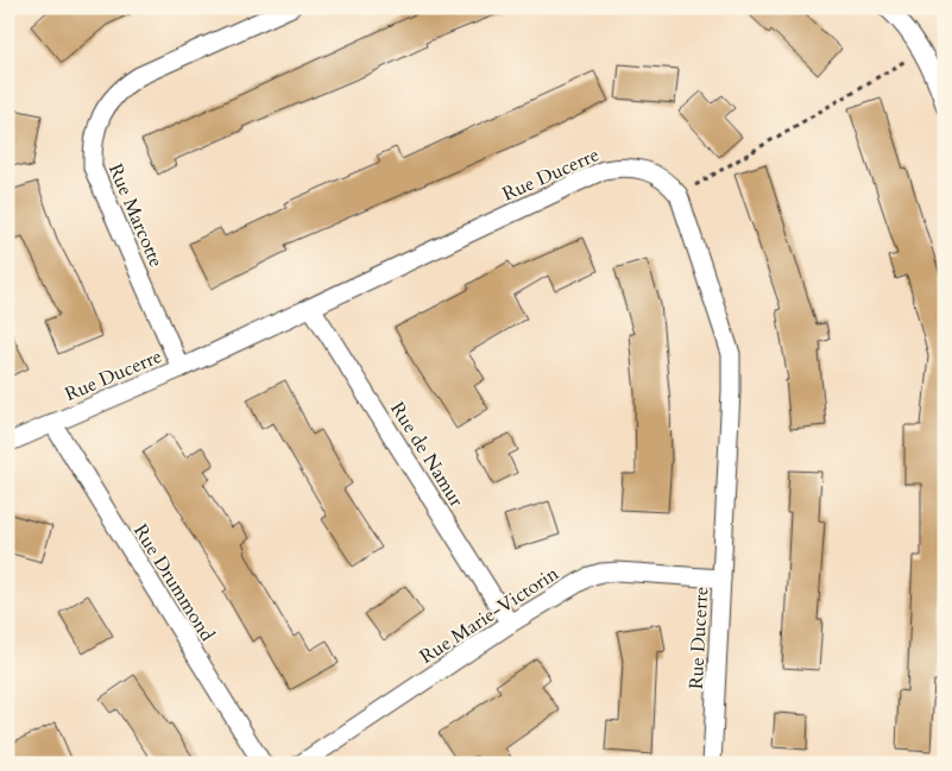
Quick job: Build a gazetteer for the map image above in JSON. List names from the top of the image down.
{
  "streets": {
    "street": [
      "Rue Ducerre",
      "Rue Marcotte",
      "Rue de Namur",
      "Rue Drummond",
      "Rue Marie-Victorin"
    ]
  },
  "crossings": [
    ["Rue Ducerre", "Rue Marcotte"],
    ["Rue Ducerre", "Rue de Namur"],
    ["Rue Ducerre", "Rue Drummond"],
    ["Rue Ducerre", "Rue Marie-Victorin"],
    ["Rue de Namur", "Rue Marie-Victorin"]
  ]
}
